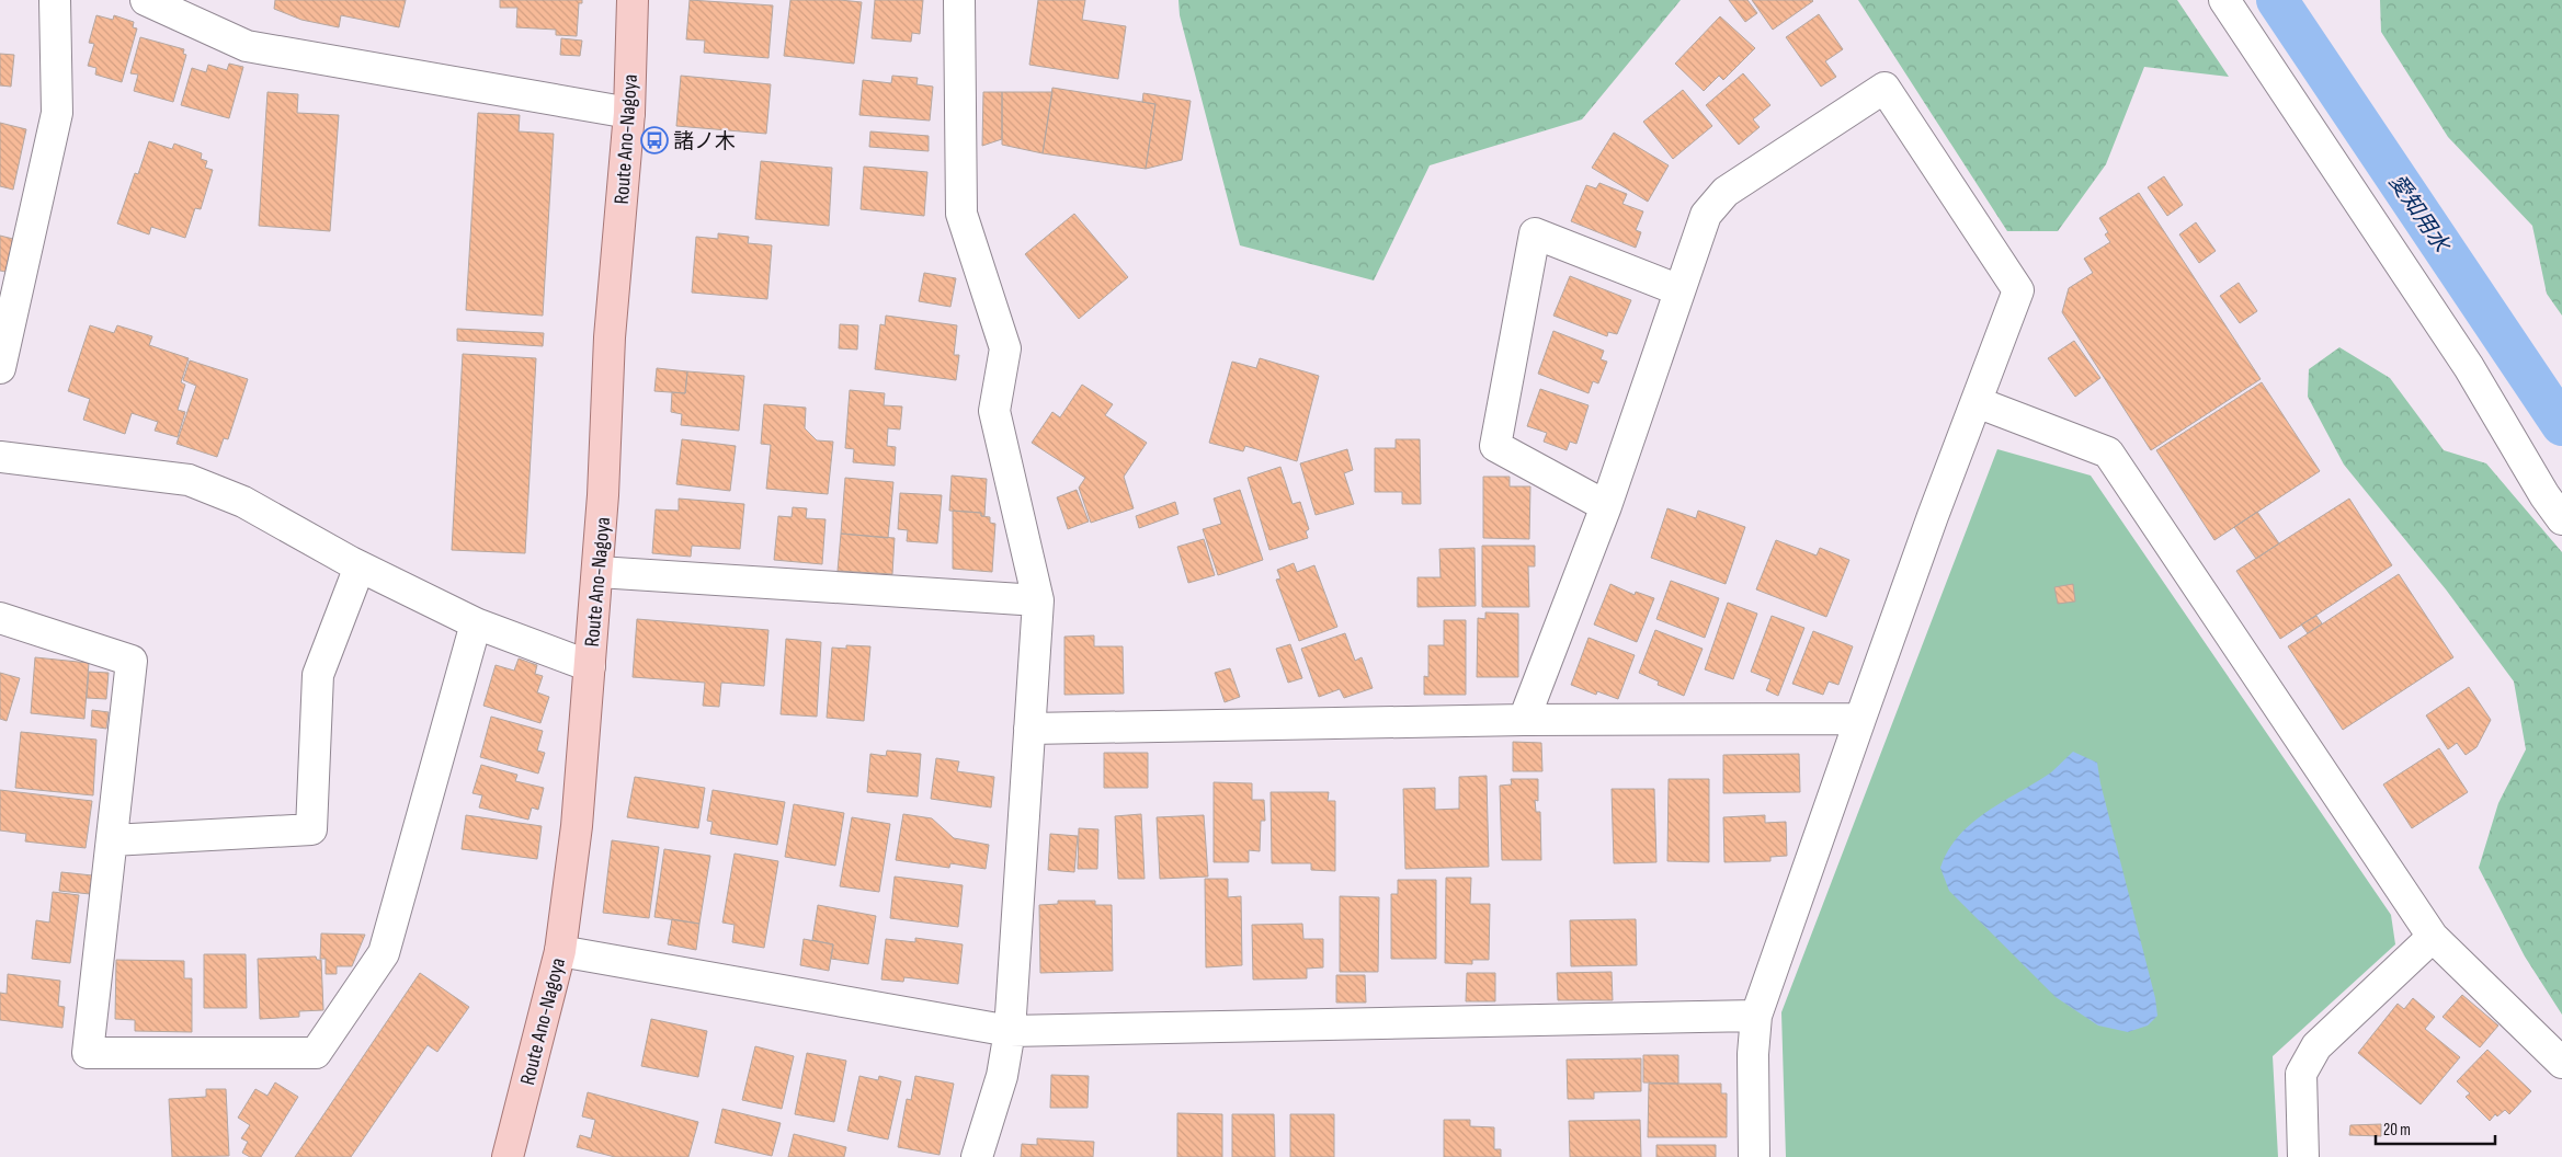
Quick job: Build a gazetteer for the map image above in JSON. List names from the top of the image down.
{
  "streets": {
    "main road": ["Route Ano-Nagoya"]
  },
  "water": ["愛知用水"],
  "places": {
    "bus stop": ["諸ノ木"]
  },
  "scale_bar": "20 m"
}
